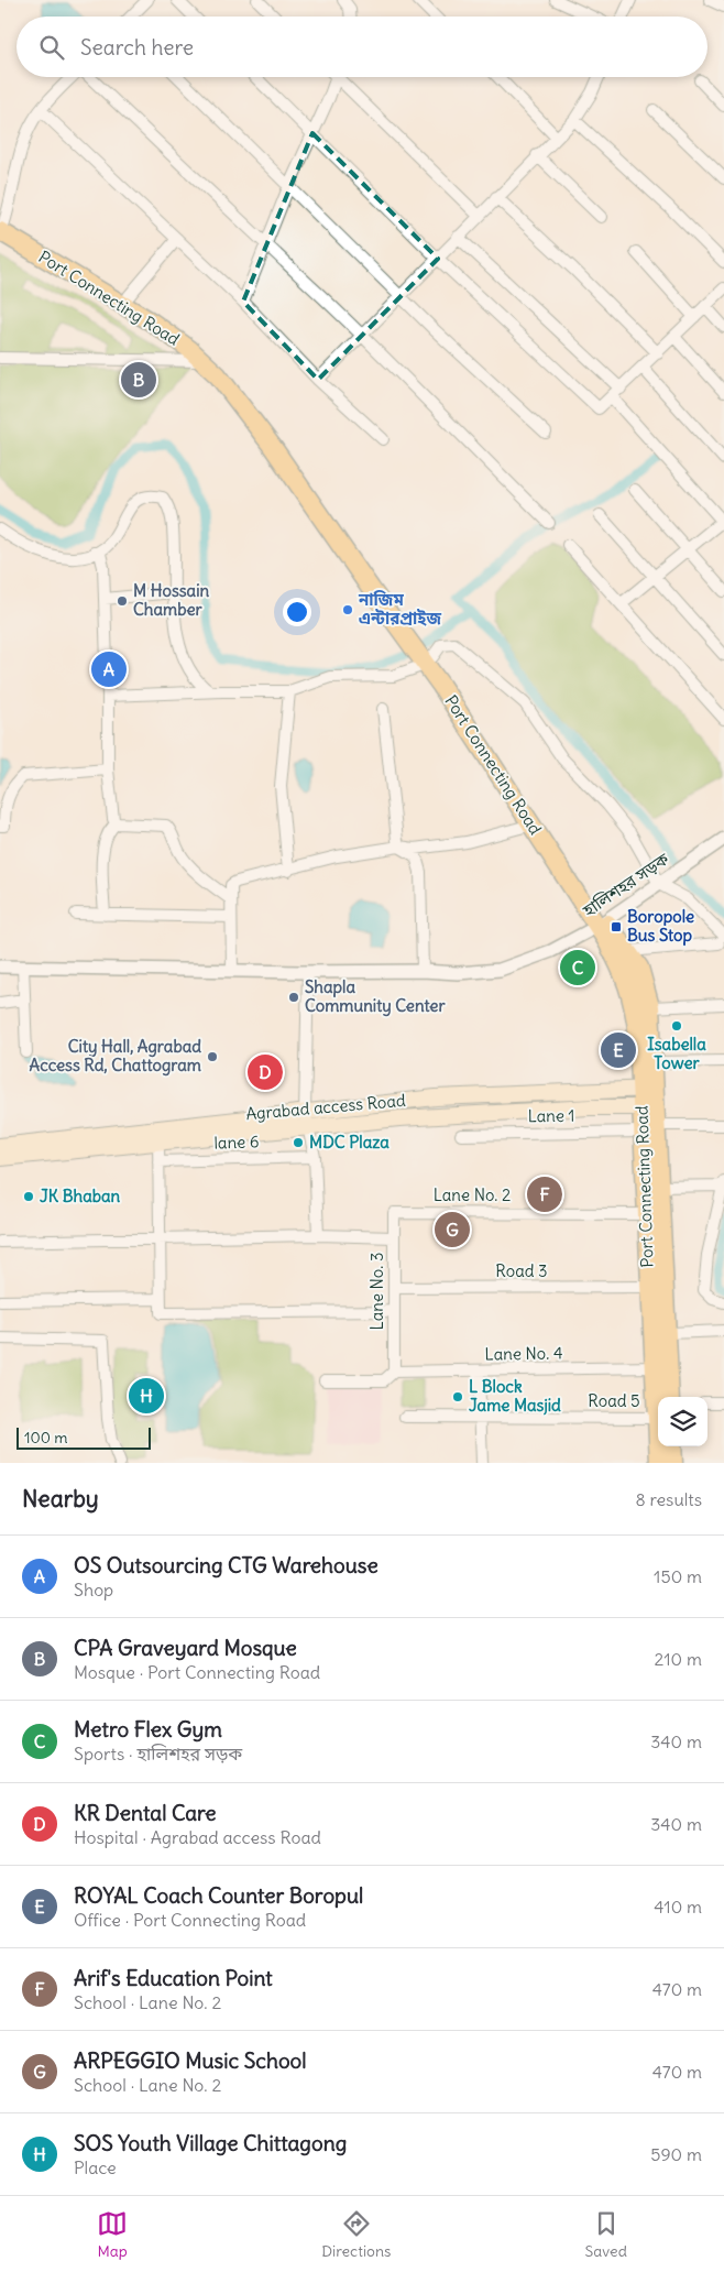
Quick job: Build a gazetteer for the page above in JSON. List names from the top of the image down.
{
  "streets": {
    "highway": ["Port Connecting Road"],
    "main road": ["Agrabad access Road"],
    "street": [
      "হালিশহর সড়ক",
      "Lane 1",
      "lane 6",
      "Lane No. 2",
      "Road 3",
      "Lane No. 3",
      "Lane No. 4",
      "Road 5"
    ]
  },
  "crossings": [
    ["Port Connecting Road", "হালিশহর সড়ক"],
    ["Port Connecting Road", "Agrabad access Road"],
    ["Port Connecting Road", "Lane 1"],
    ["Port Connecting Road", "Lane No. 2"],
    ["Port Connecting Road", "Road 3"],
    ["Port Connecting Road", "Lane No. 4"],
    ["Port Connecting Road", "Road 5"],
    ["Agrabad access Road", "Lane 1"],
    ["Lane No. 2", "Lane No. 3"],
    ["Road 3", "Lane No. 3"],
    ["Lane No. 3", "Lane No. 4"]
  ],
  "places": {
    "other": [
      "M Hossain Chamber",
      "নাজিম এন্টারপ্রাইজ",
      "Shapla Community Center",
      "Isabella Tower",
      "City Hall, Agrabad Access Rd, Chattogram",
      "MDC Plaza",
      "JK Bhaban",
      "L Block Jame Masjid"
    ],
    "transit": ["Boropole Bus Stop"]
  },
  "scale_bar": "100 m",
  "page": {
    "search": "Search here",
    "pins": [
      "B",
      "A",
      "C",
      "E",
      "D",
      "F",
      "G",
      "H"
    ],
    "scale": "100 m",
    "heading": ["Nearby", "8 results"],
    "list": [
      {
        "mark": "A",
        "name": "OS Outsourcing CTG Warehouse",
        "note": "Shop",
        "value": "150 m"
      },
      {
        "mark": "B",
        "name": "CPA Graveyard Mosque",
        "note": "Mosque · Port Connecting Road",
        "value": "210 m"
      },
      {
        "mark": "C",
        "name": "Metro Flex Gym",
        "note": "Sports · হালিশহর সড়ক",
        "value": "340 m"
      },
      {
        "mark": "D",
        "name": "KR Dental Care",
        "note": "Hospital · Agrabad access Road",
        "value": "340 m"
      },
      {
        "mark": "E",
        "name": "ROYAL Coach Counter Boropul",
        "note": "Office · Port Connecting Road",
        "value": "410 m"
      },
      {
        "mark": "F",
        "name": "Arif's Education Point",
        "note": "School · Lane No. 2",
        "value": "470 m"
      },
      {
        "mark": "G",
        "name": "ARPEGGIO Music School",
        "note": "School · Lane No. 2",
        "value": "470 m"
      },
      {
        "mark": "H",
        "name": "SOS Youth Village Chittagong",
        "note": "Place",
        "value": "590 m"
      }
    ],
    "nav": ["Map", "Directions", "Saved"]
  }
}
